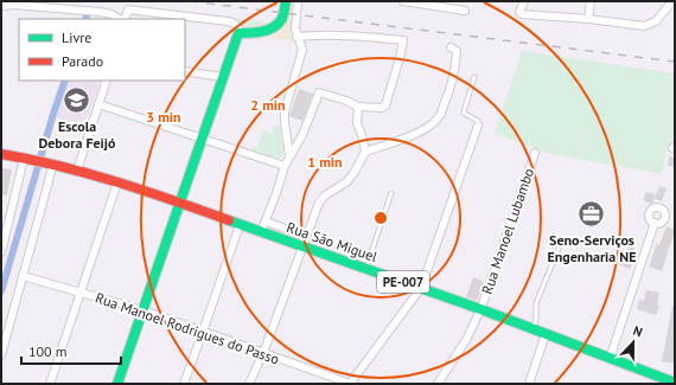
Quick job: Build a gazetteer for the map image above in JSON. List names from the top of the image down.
{
  "streets": {
    "main road": ["Rua São Miguel", "PE-007"],
    "street": ["Rua Manoel Lubambo", "Rua Manoel Rodrigues do Passo"]
  },
  "crossings": [
    ["Rua Manoel Lubambo", "Rua São Miguel"]
  ],
  "places": {
    "school or university": ["Escola Debora Feijó"],
    "office": ["Seno-Serviços Engenharia NE"]
  },
  "legend": ["Livre", "Parado"],
  "scale_bar": "100 m",
  "north": "top",
  "rings": ["2 min", "3 min", "1 min"]
}
